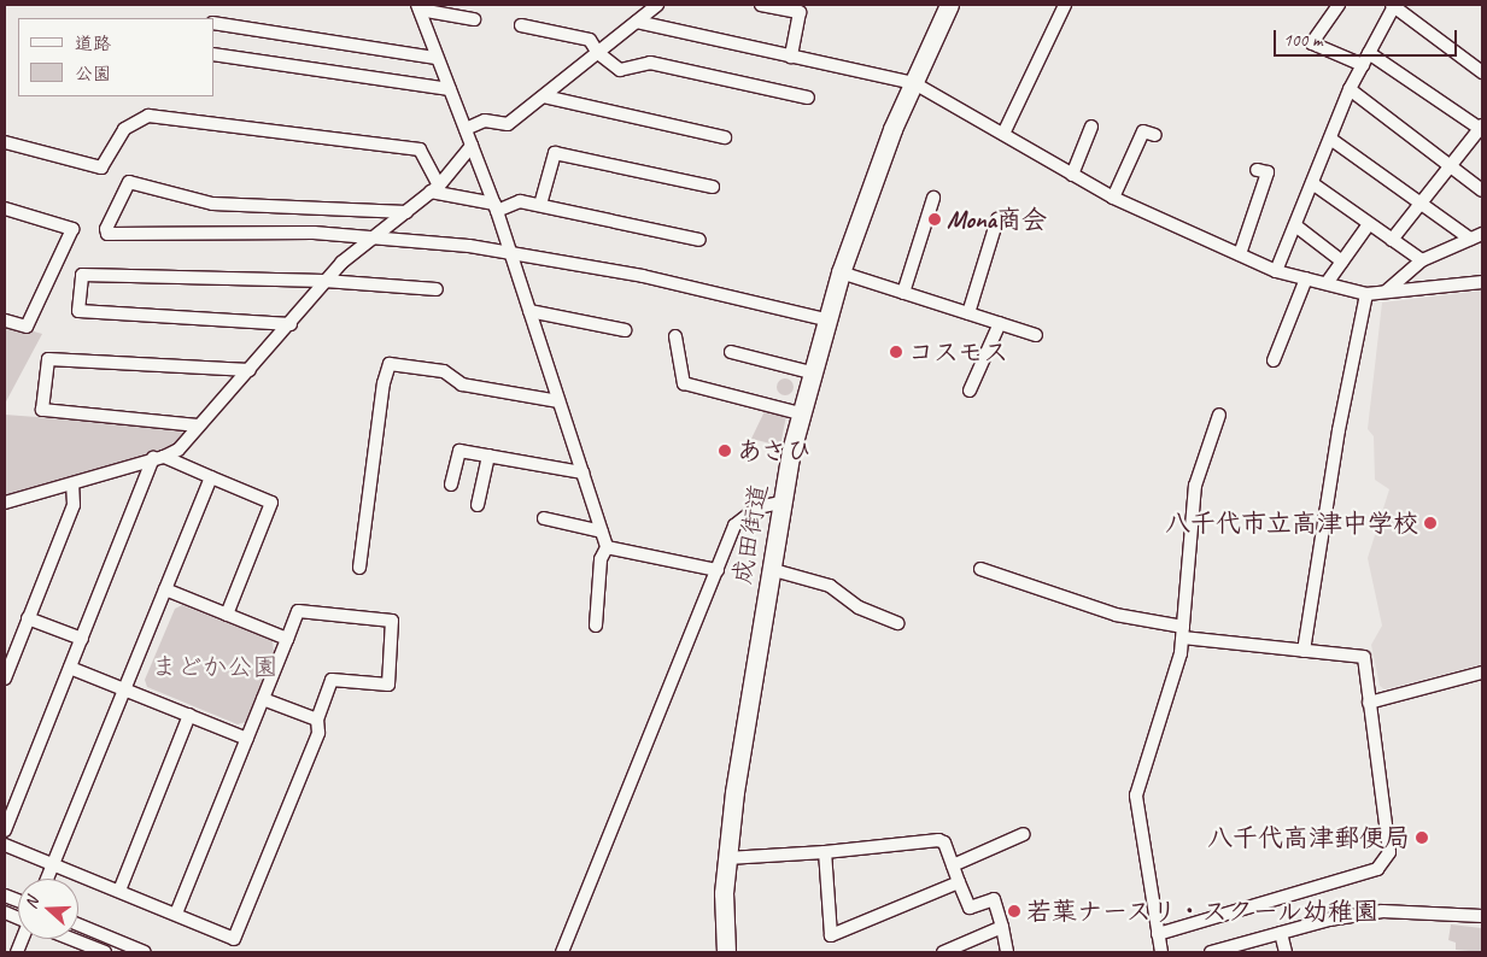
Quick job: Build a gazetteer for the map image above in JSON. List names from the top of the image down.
{
  "streets": {
    "highway": ["成田街道"]
  },
  "parks": ["まどか公園"],
  "places": [
    "Mona商会",
    "コスモス",
    "あさひ",
    "八千代市立高津中学校",
    "八千代高津郵便局",
    "若葉ナースリ・スクール幼稚園"
  ],
  "legend": ["道路", "公園"],
  "scale_bar": "100 m",
  "north": "left"
}
